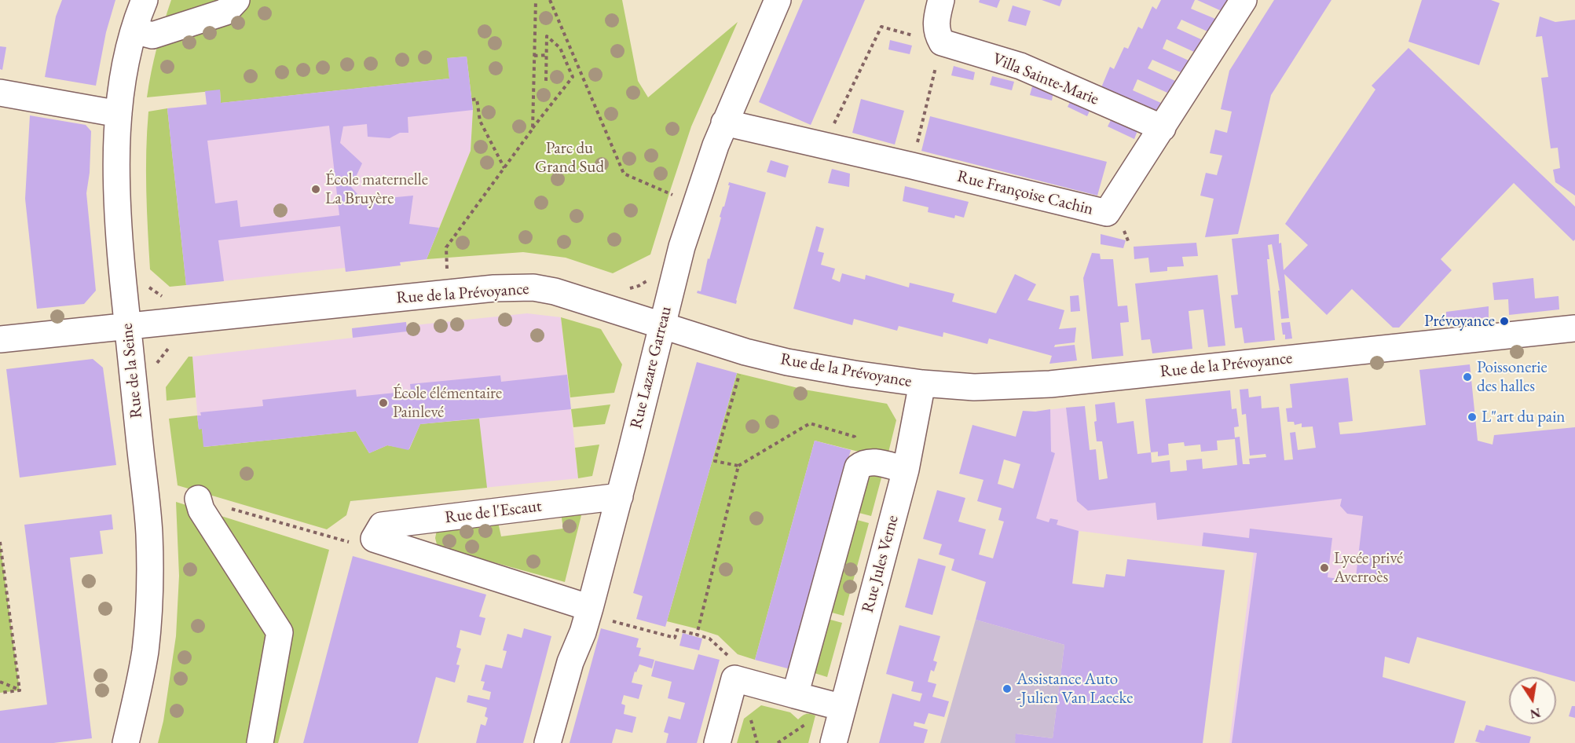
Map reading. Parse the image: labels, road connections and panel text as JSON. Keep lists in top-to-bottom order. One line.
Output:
{"streets":{"street":["Villa Sainte-Marie","Rue Françoise Cachin","Rue de la Prévoyance","Rue Lazare Garreau","Rue de la Seine","Rue de l'Escaut","Rue Jules Verne"]},"crossings":[["Villa Sainte-Marie","Rue Françoise Cachin"],["Rue Françoise Cachin","Rue Lazare Garreau"],["Rue de la Prévoyance","Rue Lazare Garreau"],["Rue de la Prévoyance","Rue de la Seine"],["Rue de la Prévoyance","Rue Jules Verne"],["Rue Lazare Garreau","Rue de l'Escaut"]],"parks":["Parc du Grand Sud"],"places":["École maternelle La Bruyère","Prévoyance","Poissonerie des halles","École élémentaire Painlevé","L\"art du pain","Lycée privé Averroès","Assistance Auto -Julien Van Laecke"],"north":"bottom"}
